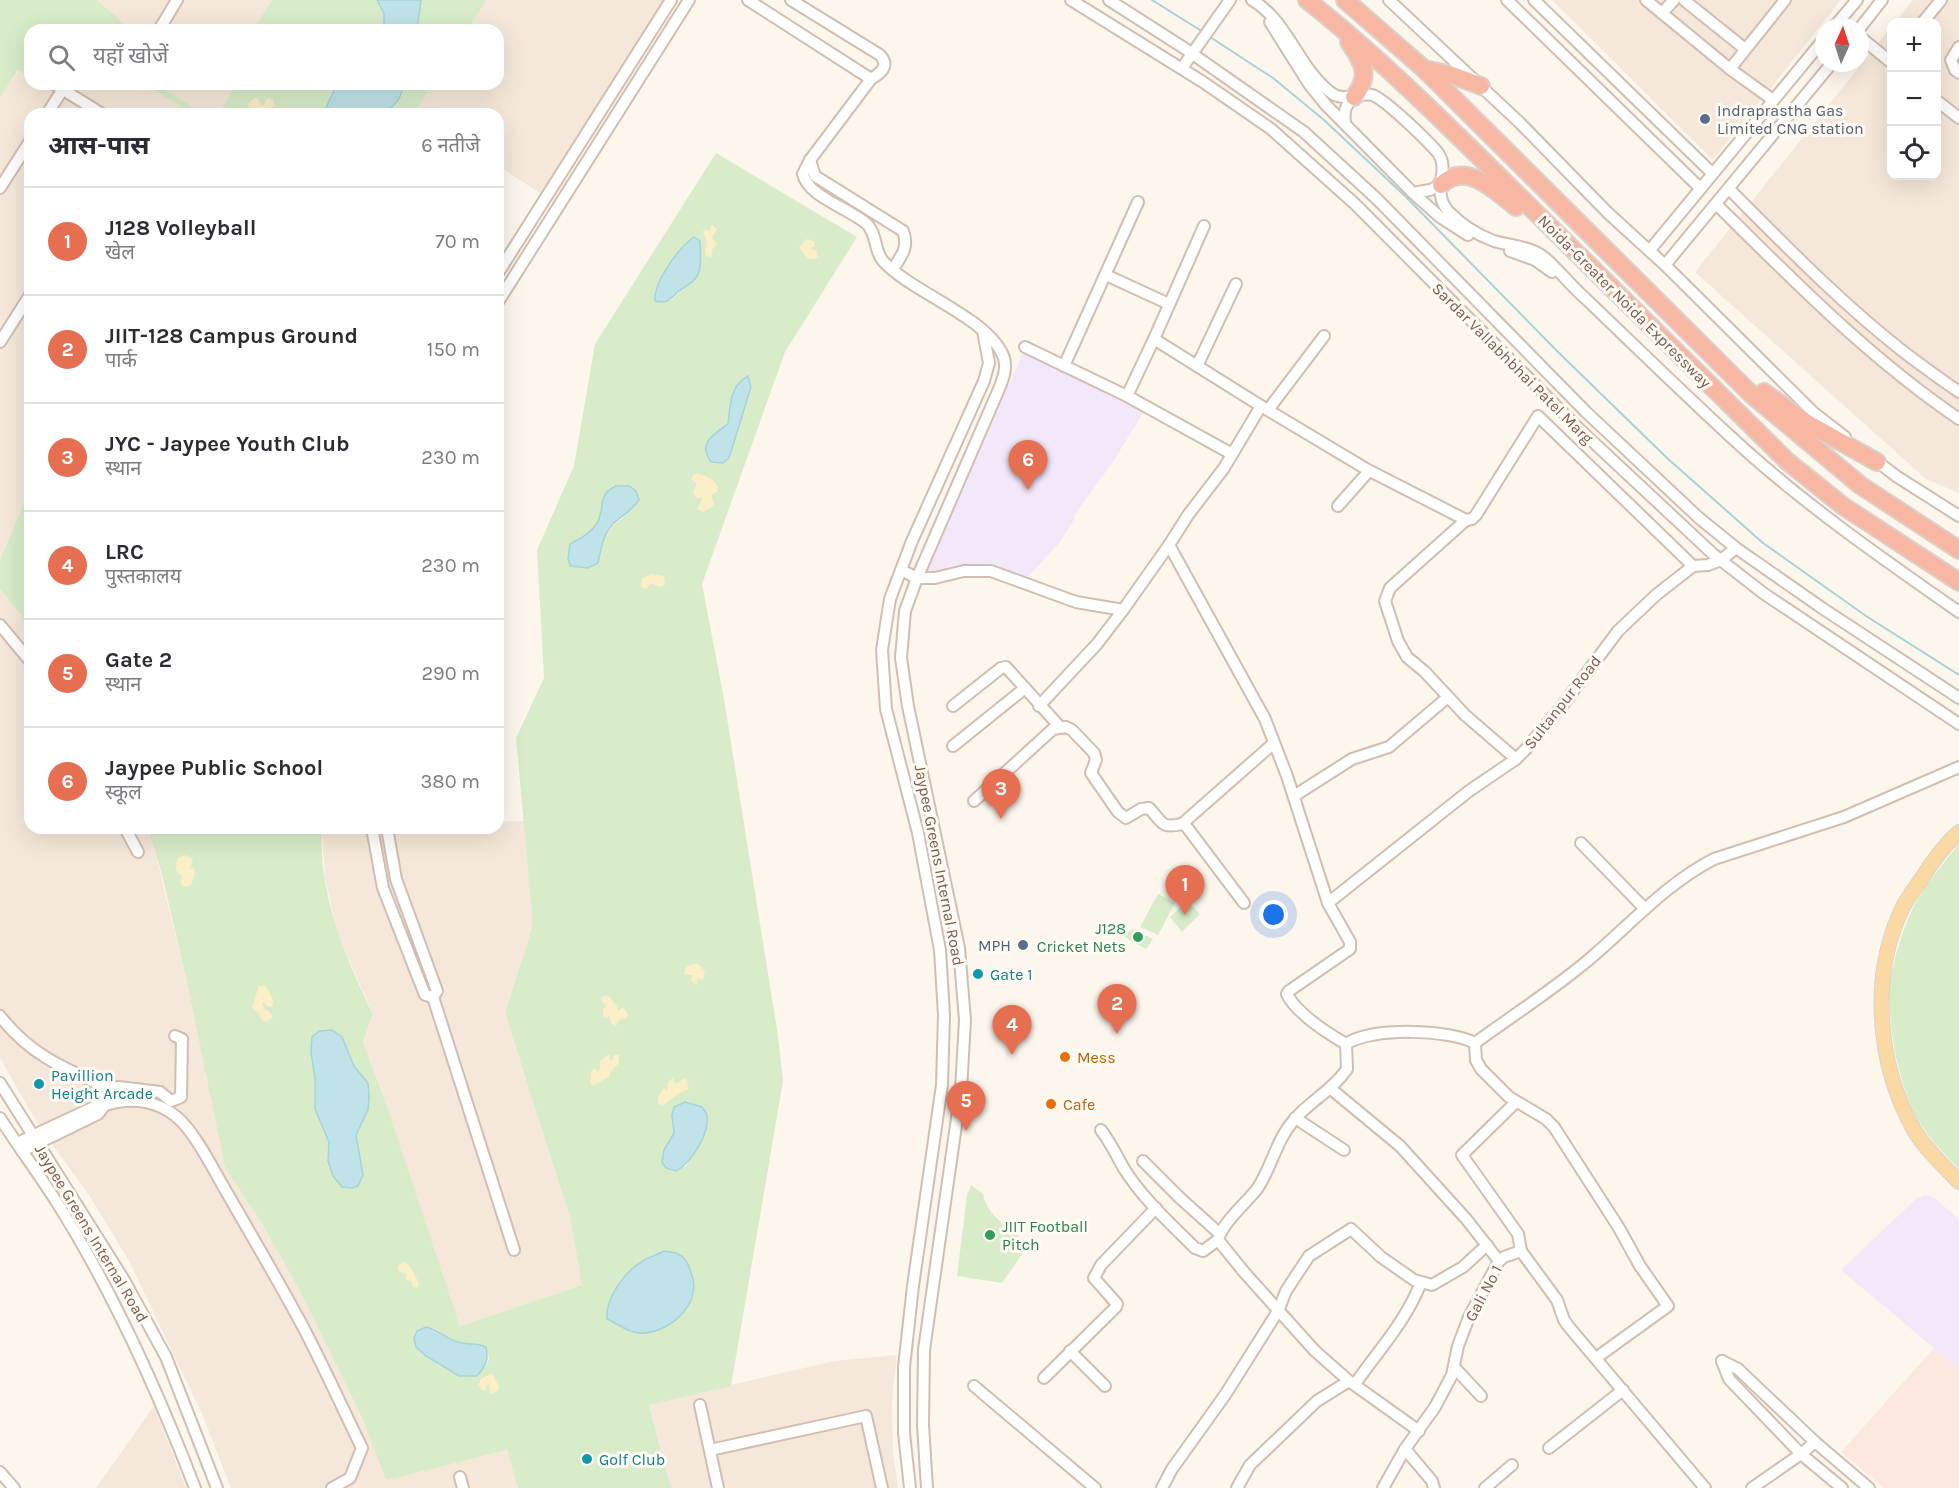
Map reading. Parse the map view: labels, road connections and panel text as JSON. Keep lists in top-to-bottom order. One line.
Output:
{"streets":{"highway":["Noida-Greater Noida Expressway"],"street":["Sardar Vallabhbhai Patel Marg","Sultanpur Road","Jaypee Greens Internal Road","Gali No 1"]},"crossings":[["Sardar Vallabhbhai Patel Marg","Sultanpur Road"]],"places":["Indraprastha Gas Limited CNG station","J128 Cricket Nets","MPH","Gate 1","Mess","Pavillion Height Arcade","Cafe","JIIT Football Pitch","Golf Club"],"north":"top","page":{"map_buttons":["+","−"],"search":"यहाँ खोजें","heading":["आस-पास","6 नतीजे"],"list":[{"mark":"1","name":"J128 Volleyball","note":"खेल","value":"70 m"},{"mark":"2","name":"JIIT-128 Campus Ground","note":"पार्क","value":"150 m"},{"mark":"3","name":"JYC - Jaypee Youth Club","note":"स्थान","value":"230 m"},{"mark":"4","name":"LRC","note":"पुस्तकालय","value":"230 m"},{"mark":"5","name":"Gate 2","note":"स्थान","value":"290 m"},{"mark":"6","name":"Jaypee Public School","note":"स्कूल","value":"380 m"}],"pins":["6","3","1","2","4","5"]}}
